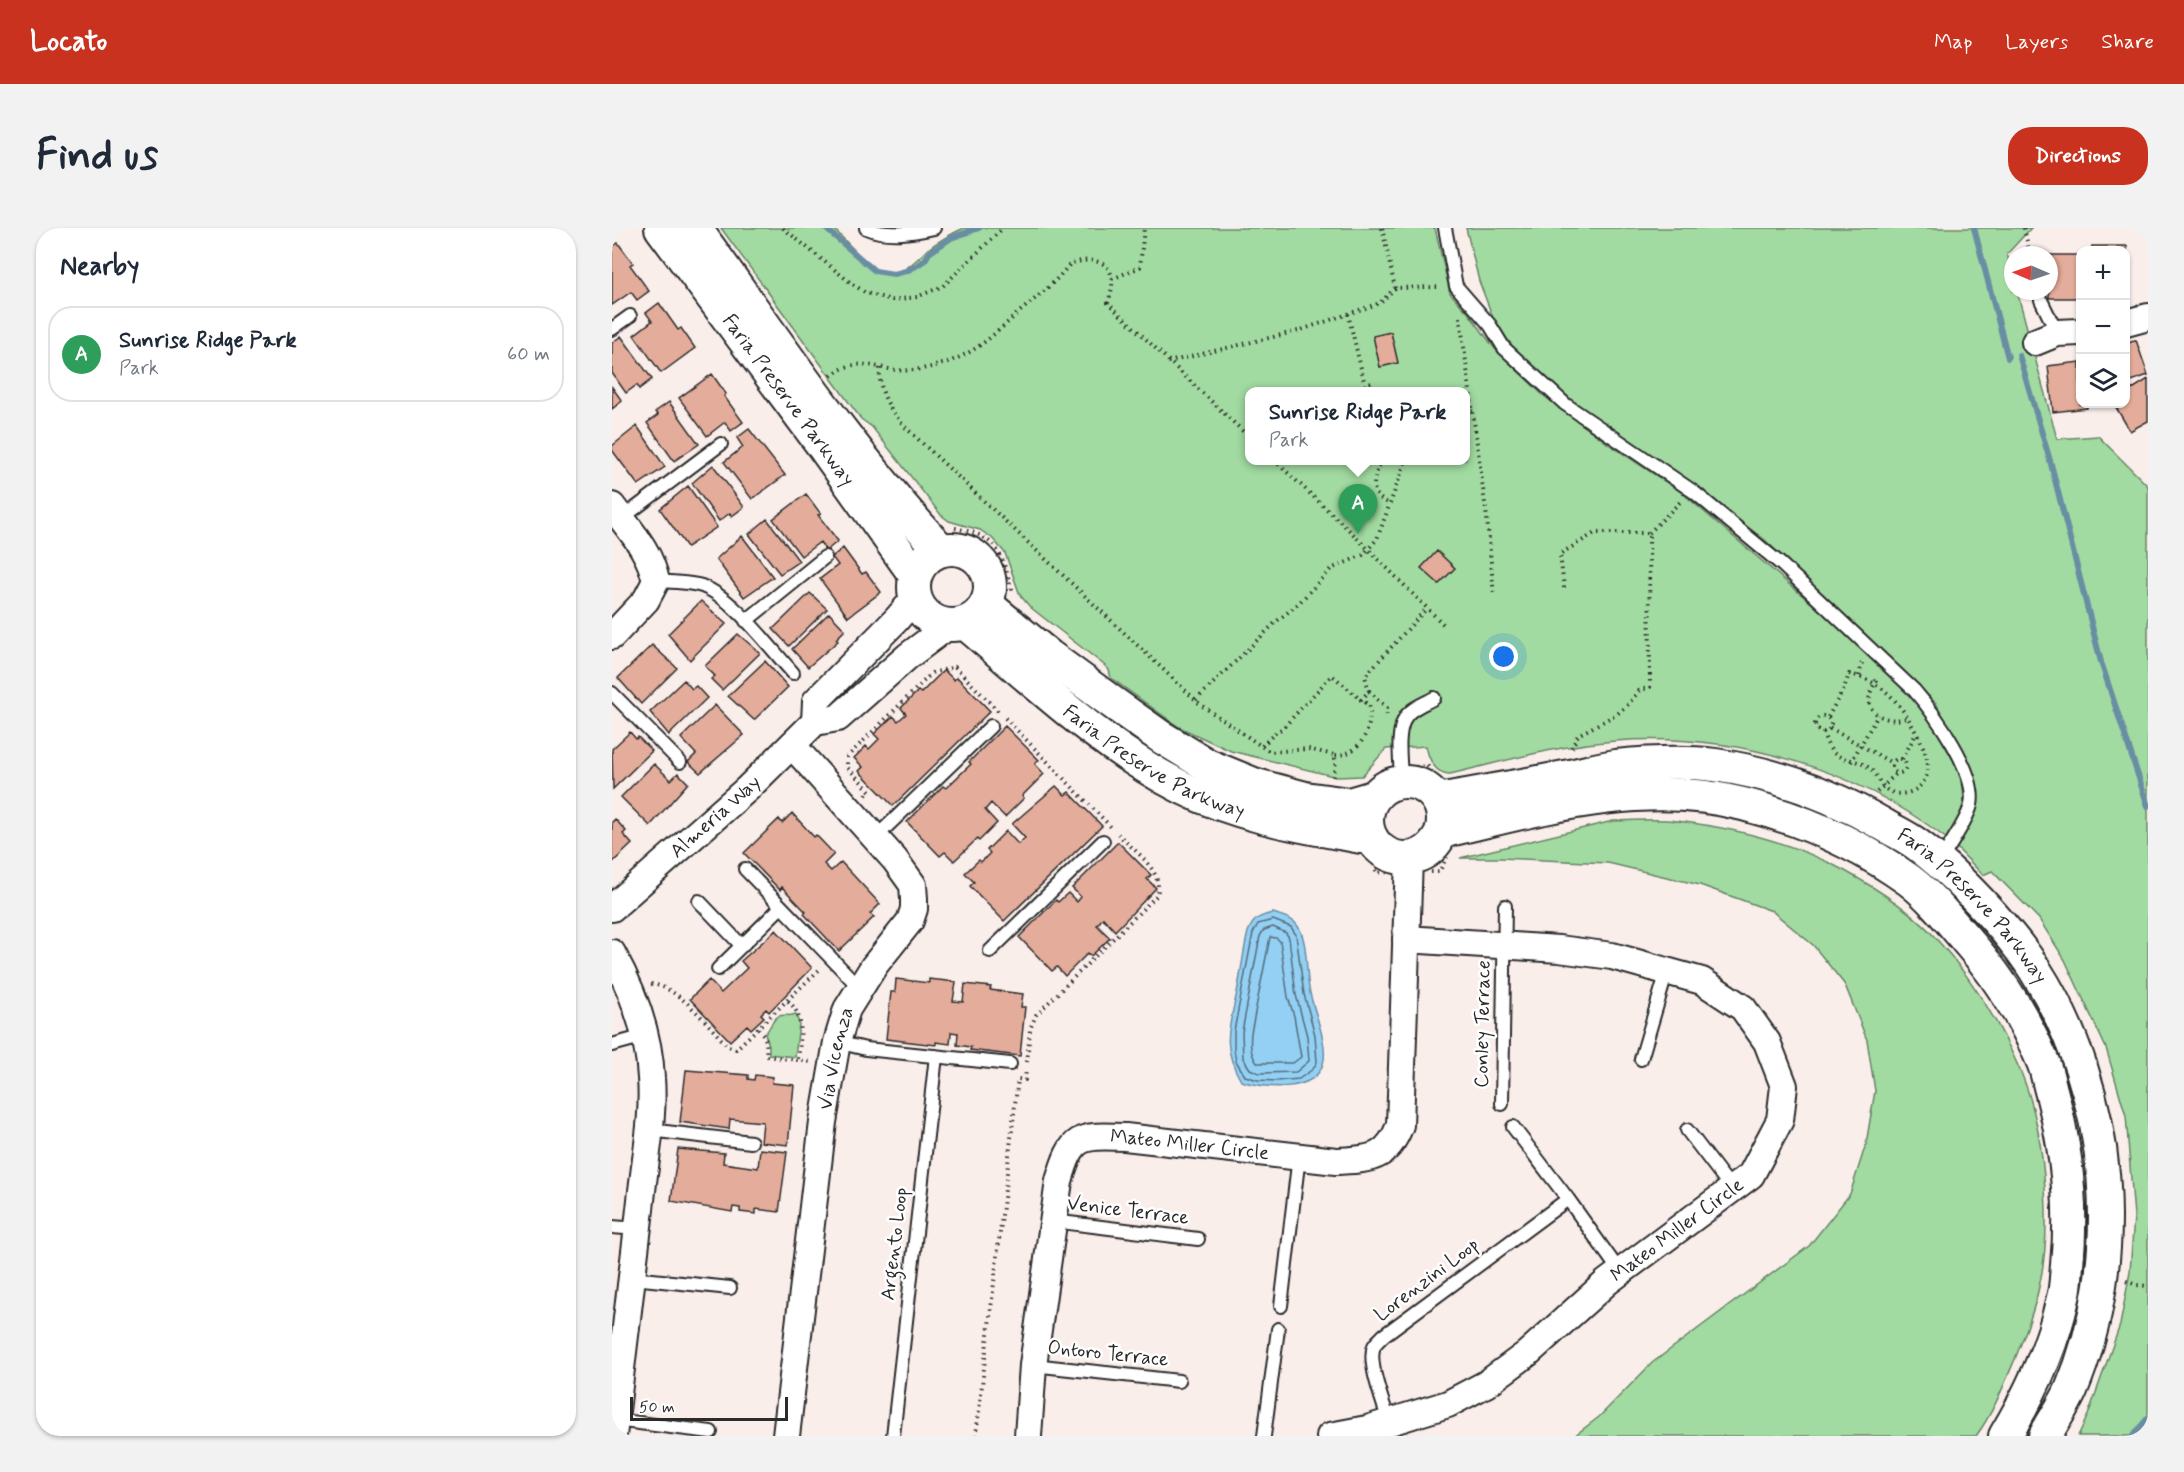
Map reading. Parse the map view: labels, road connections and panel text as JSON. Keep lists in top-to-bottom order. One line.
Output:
{"streets":{"street":["Faria Preserve Parkway","Almeria Way","Via Vicenza","Mateo Miller Circle"],"lane":["Conley Terrace","Venice Terrace","Argento Loop","Lorenzini Loop","Ontoro Terrace"]},"crossings":[["Faria Preserve Parkway","Almeria Way"],["Faria Preserve Parkway","Mateo Miller Circle"],["Almeria Way","Via Vicenza"],["Conley Terrace","Mateo Miller Circle"],["Mateo Miller Circle","Venice Terrace"],["Mateo Miller Circle","Lorenzini Loop"],["Mateo Miller Circle","Ontoro Terrace"]],"scale_bar":"50 m","north":"left","page":{"header":"Locato","nav":["Map","Layers","Share"],"buttons":"Directions","title":"Find us","heading":"Nearby","map_buttons":["+","−"],"list":[{"mark":"A","name":"Sunrise Ridge Park","note":"Park","value":"60 m"}],"popup":["Sunrise Ridge Park","Park"],"pins":"A","scale":"50 m"}}
